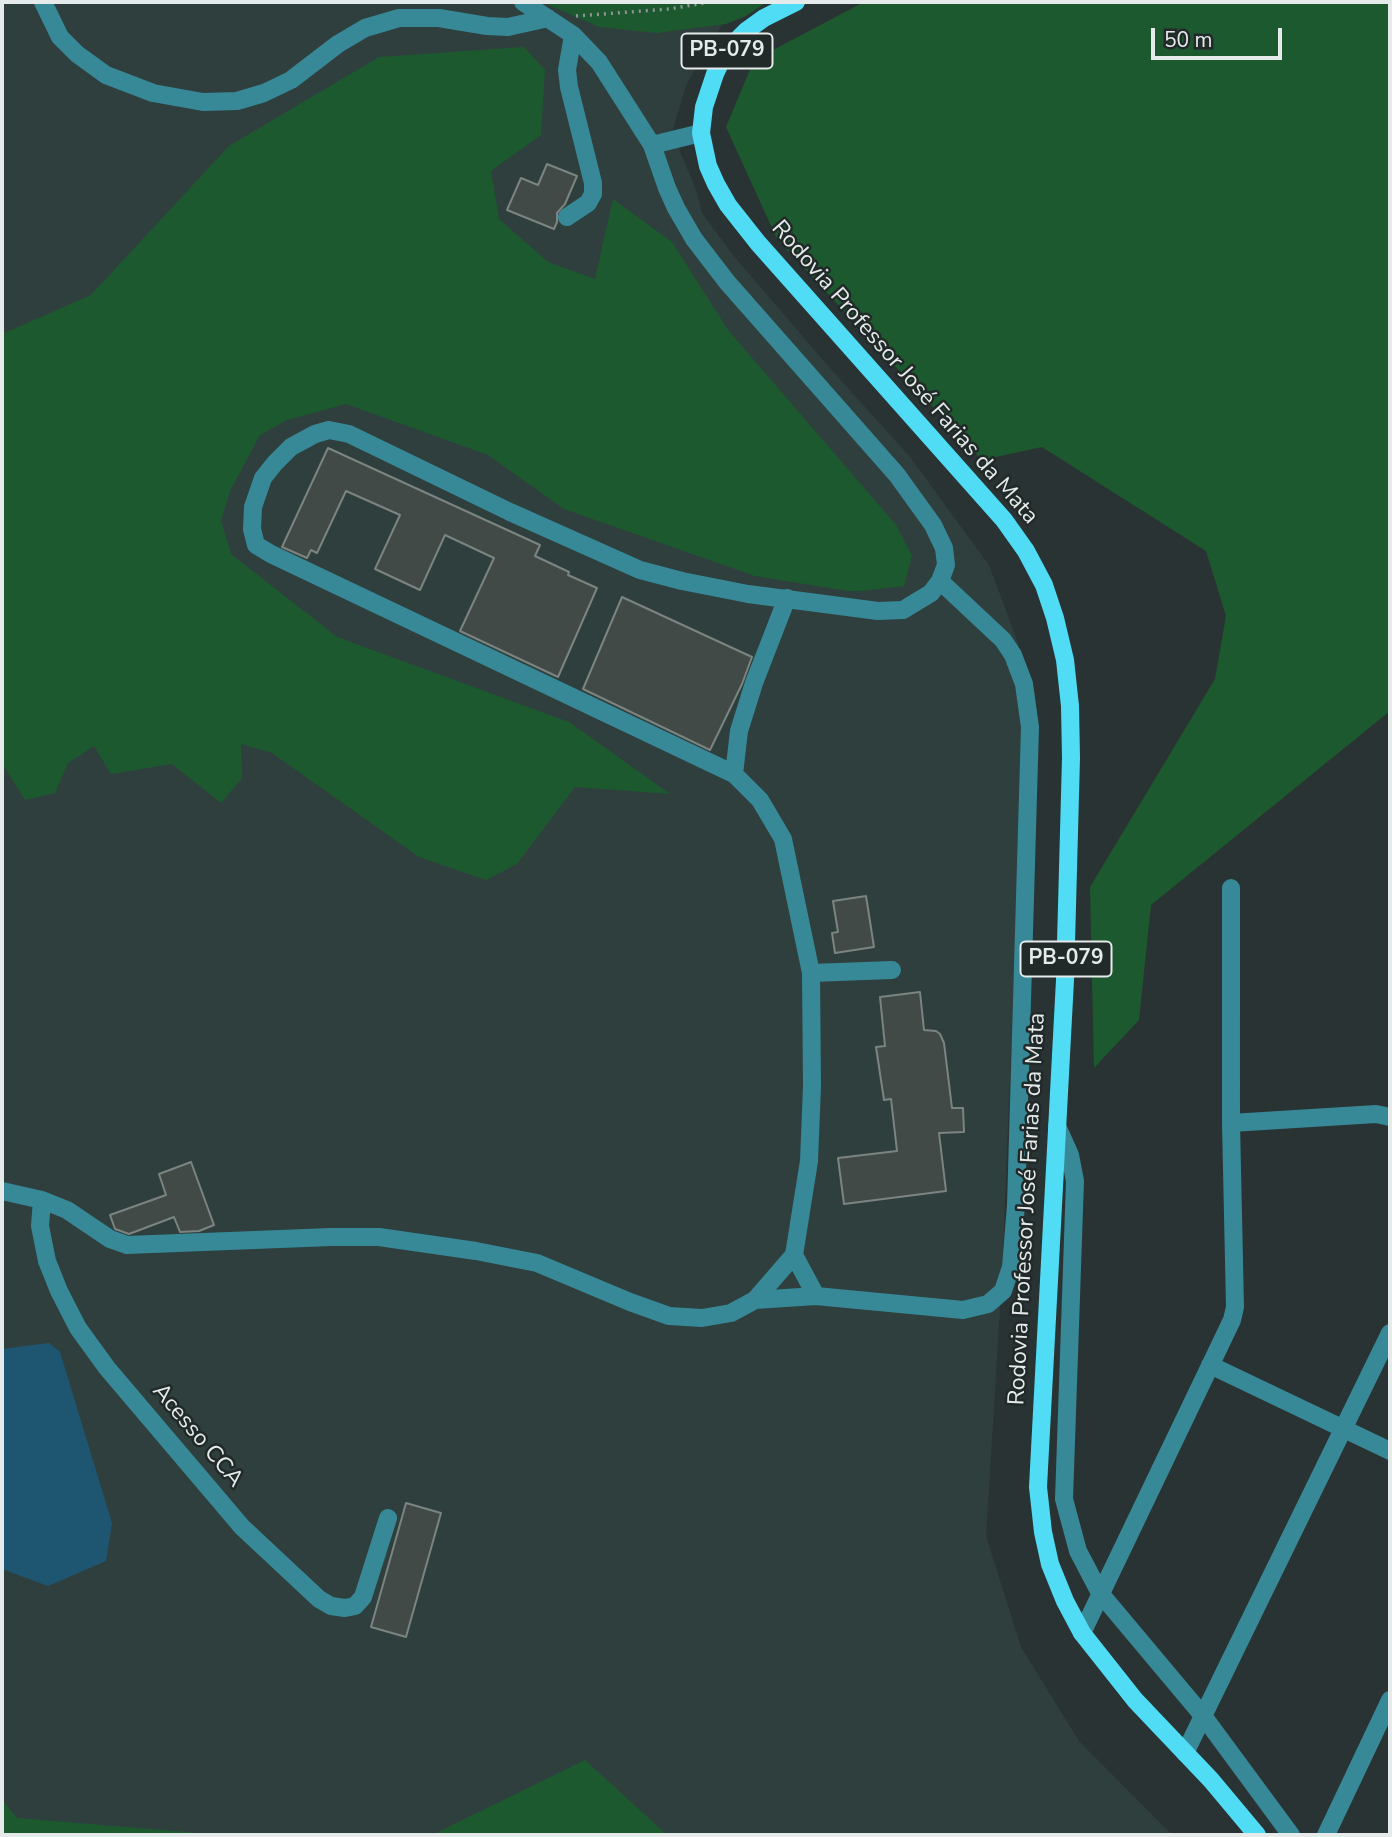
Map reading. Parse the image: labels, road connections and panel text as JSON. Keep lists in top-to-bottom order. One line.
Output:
{"streets":{"main road":["PB-079","Rodovia Professor José Farias da Mata"],"street":["Acesso CCA"]},"crossings":[["PB-079","Rodovia Professor José Farias da Mata"]],"scale_bar":"50 m"}
